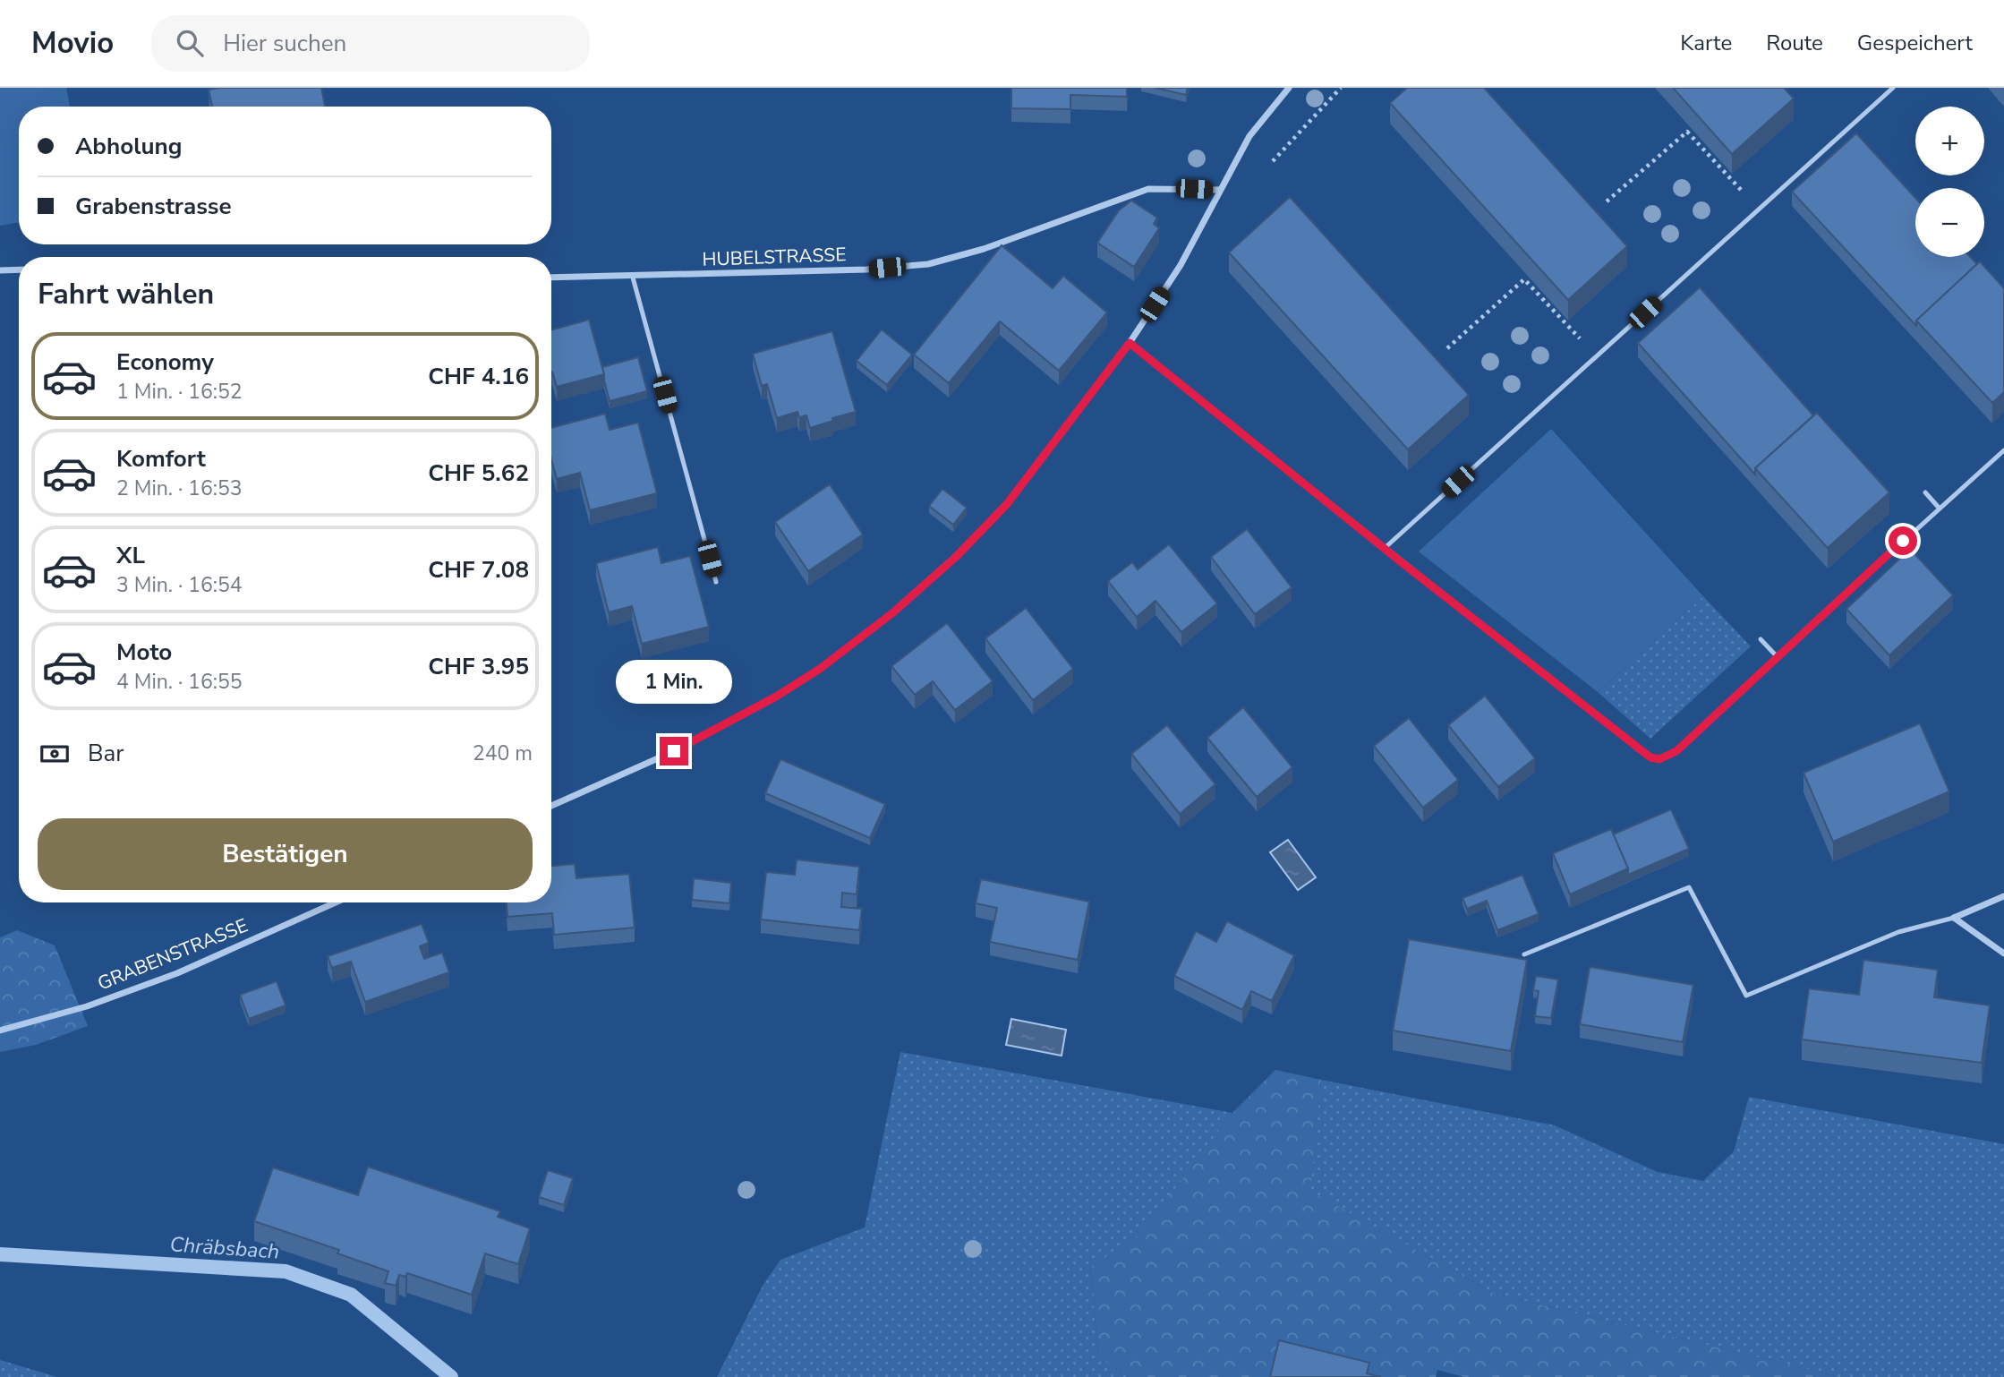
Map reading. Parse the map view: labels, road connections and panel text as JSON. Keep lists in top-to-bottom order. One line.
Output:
{"streets":{"street":["HUBELSTRASSE","GRABENSTRASSE"]},"water":["Chräbsbach"],"page":{"header":"Movio","search":"Hier suchen","nav":["Karte","Route","Gespeichert"],"map_buttons":["+","−"],"banner":["Abholung","Grabenstrasse"],"heading":"Fahrt wählen","list":[{"name":"Economy","note":"1 Min. · 16:52","value":"CHF 4.16"},{"name":"Komfort","note":"2 Min. · 16:53","value":"CHF 5.62"},{"name":"XL","note":"3 Min. · 16:54","value":"CHF 7.08"},{"name":"Moto","note":"4 Min. · 16:55","value":"CHF 3.95"}],"bubble":"1 Min.","pay":["Bar","240 m"],"buttons":"Bestätigen"}}
